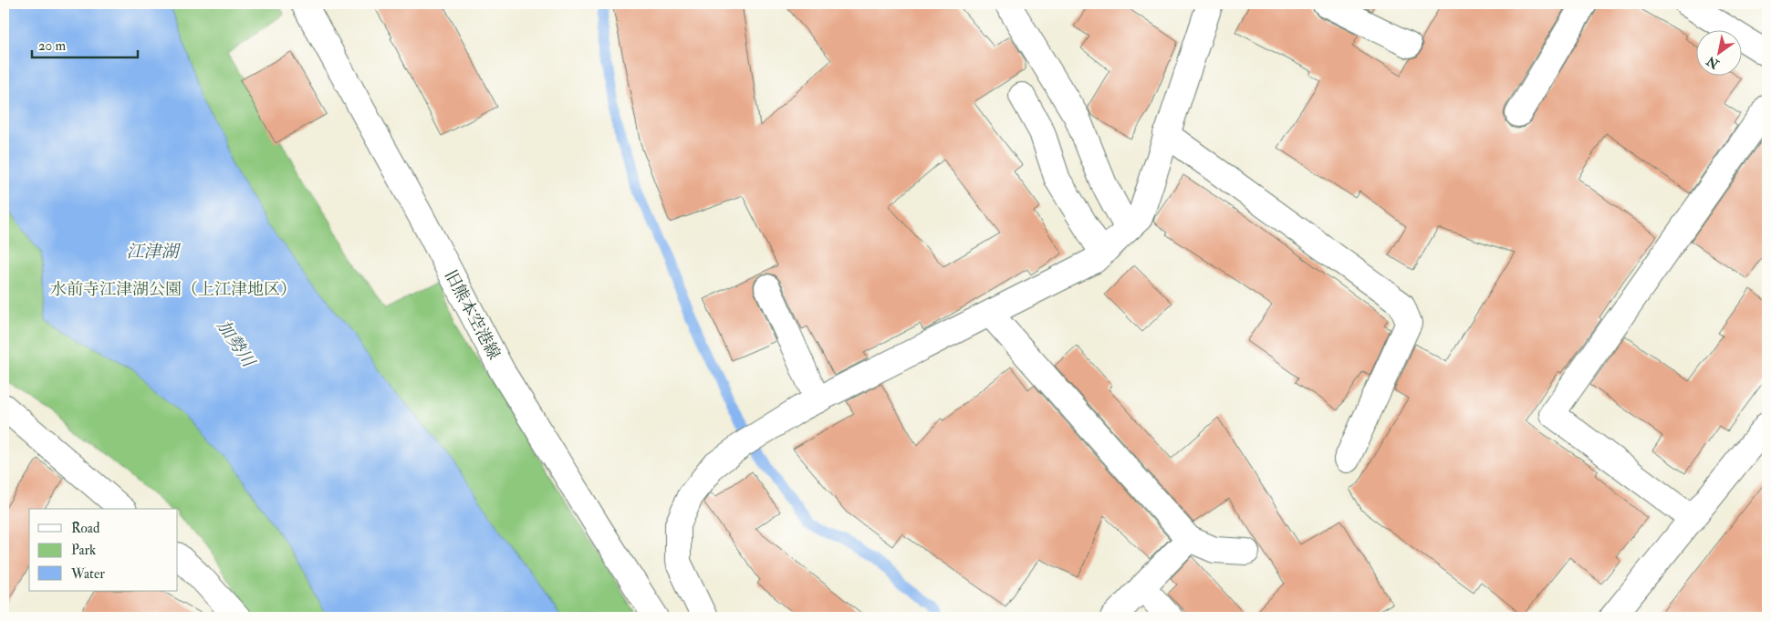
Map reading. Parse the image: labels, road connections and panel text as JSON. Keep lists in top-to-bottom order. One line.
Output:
{"streets":{"street":["旧熊本空港線"]},"water":["江津湖","加勢川"],"parks":["水前寺江津湖公園（上江津地区）"],"legend":["Road","Park","Water"],"scale_bar":"20 m","north":"bottom left"}
